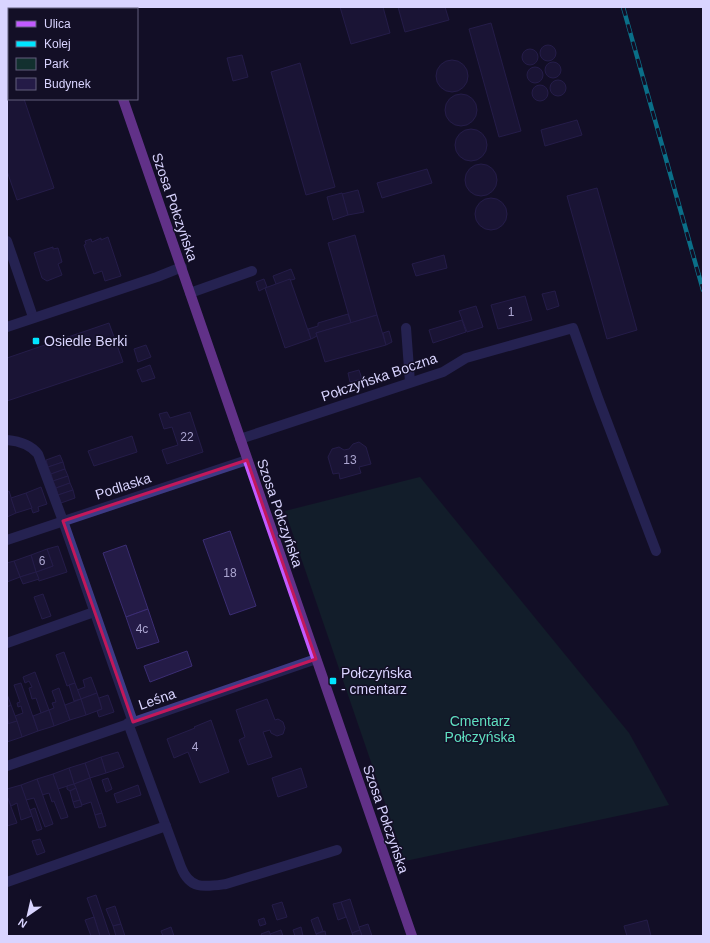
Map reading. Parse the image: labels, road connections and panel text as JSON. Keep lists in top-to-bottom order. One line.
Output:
{"streets":{"main road":["Szosa Połczyńska"],"street":["Połczyńska Boczna","Podlaska","Leśna"]},"crossings":[["Szosa Połczyńska","Połczyńska Boczna"],["Szosa Połczyńska","Podlaska"],["Szosa Połczyńska","Leśna"]],"parks":["Cmentarz Połczyńska"],"places":{"transit":["Osiedle Berki","Połczyńska - cmentarz"]},"house_numbers":["1","22","13","6","18","4c","4"],"legend":["Ulica","Kolej","Park","Budynek"],"north":"bottom left"}
